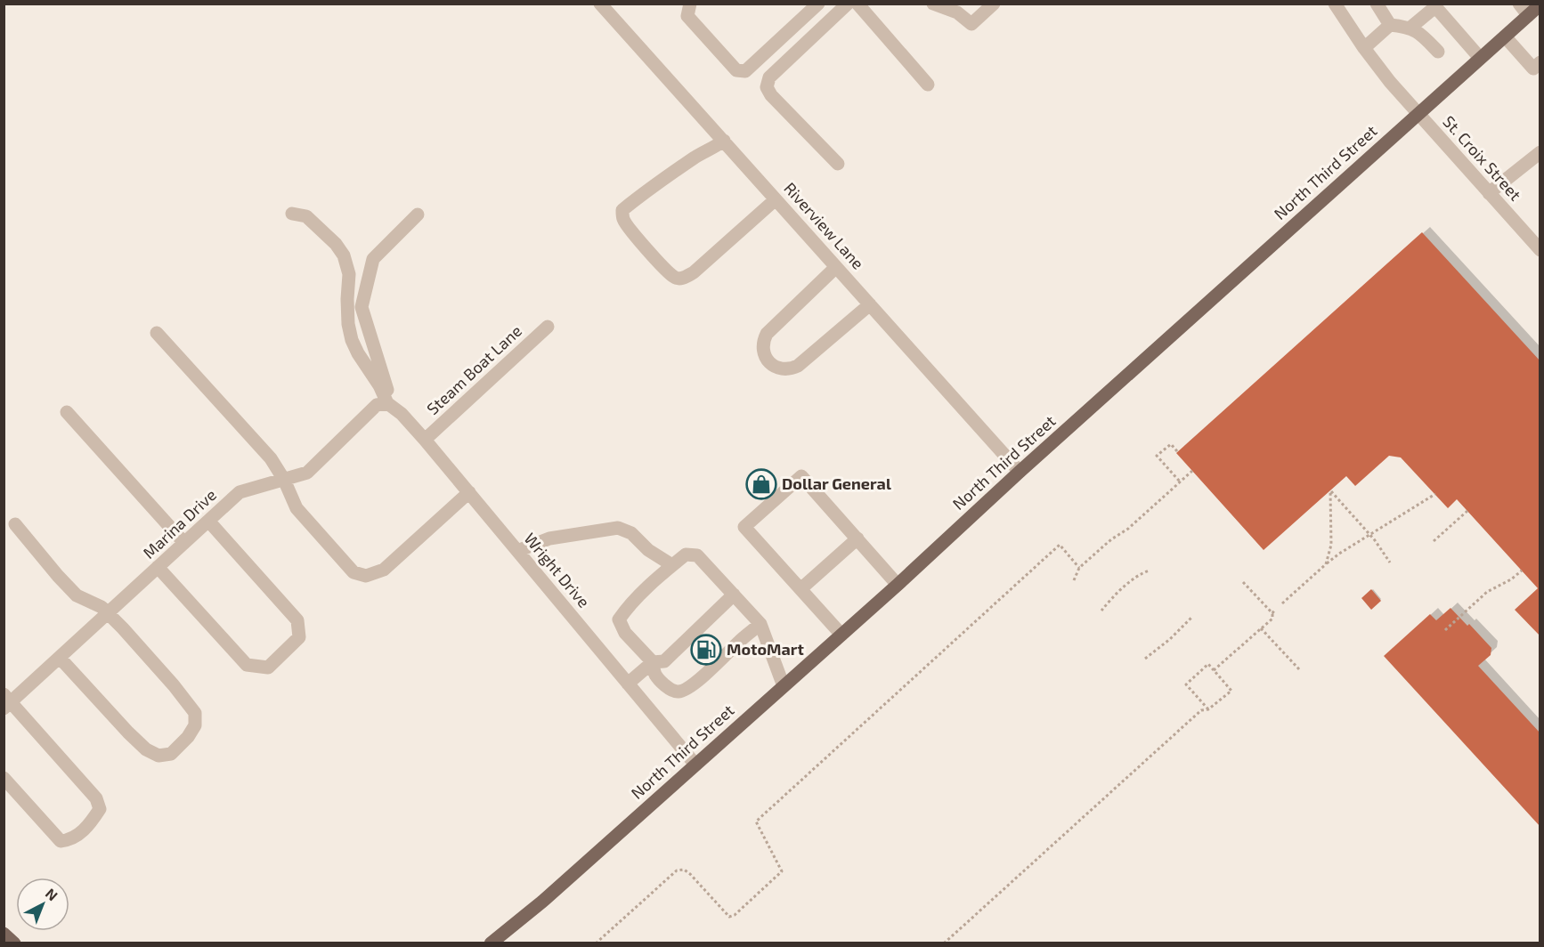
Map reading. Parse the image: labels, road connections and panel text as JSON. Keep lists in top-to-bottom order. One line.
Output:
{"streets":{"main road":["North Third Street"],"street":["St. Croix Street","Riverview Lane","Steam Boat Lane","Marina Drive","Wright Drive"]},"crossings":[["St. Croix Street","North Third Street"],["North Third Street","Riverview Lane"],["North Third Street","Wright Drive"],["Steam Boat Lane","Wright Drive"],["Marina Drive","Wright Drive"]],"places":{"shop":["Dollar General"],"fuel station":["MotoMart"]},"north":"top right"}
